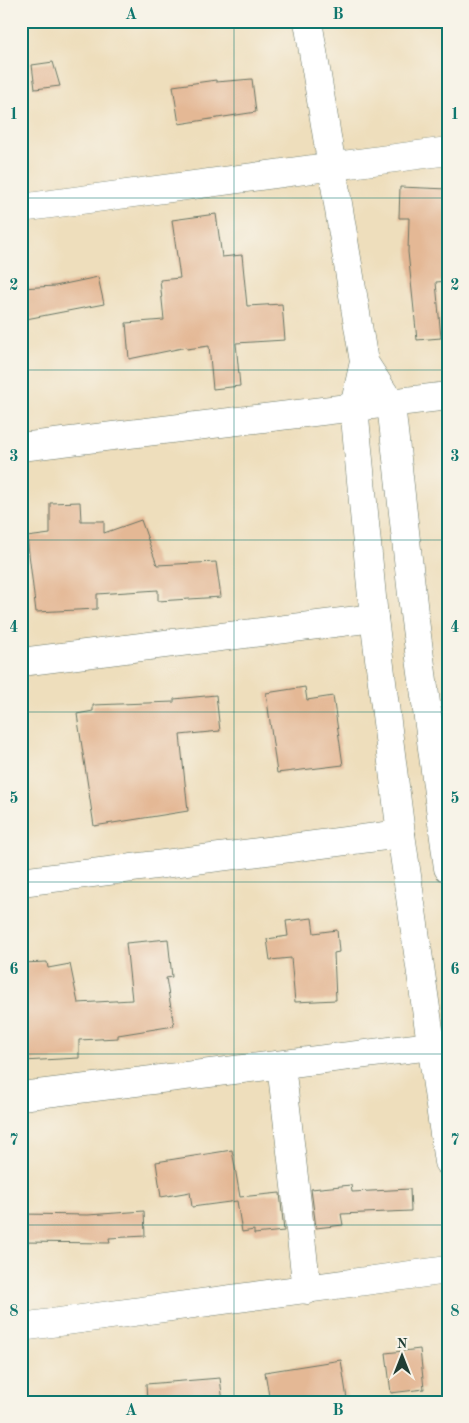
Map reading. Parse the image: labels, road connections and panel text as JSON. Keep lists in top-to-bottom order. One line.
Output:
{"north":"top","grid":{"columns":["A","B"],"rows":["1","2","3","4","5","6","7","8"]}}
